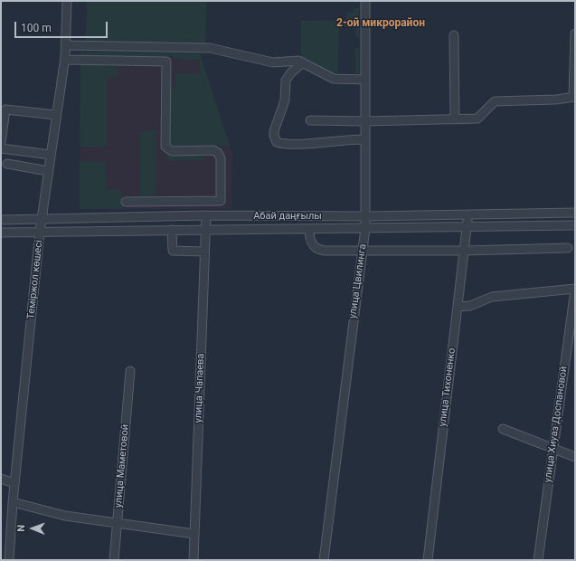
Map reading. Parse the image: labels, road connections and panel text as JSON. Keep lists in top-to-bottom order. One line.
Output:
{"streets":{"street":["Абай даңғылы","Теміржол көшесі","улица Цвилинга","улица Тихоненко","улица Чапаева","улица Хиуаз Доспановой","улица Маметовой"]},"crossings":[["Абай даңғылы","Теміржол көшесі"],["Абай даңғылы","улица Цвилинга"],["Абай даңғылы","улица Тихоненко"],["Абай даңғылы","улица Чапаева"]],"districts":["2-ой микрорайон"],"scale_bar":"100 m","north":"left"}
